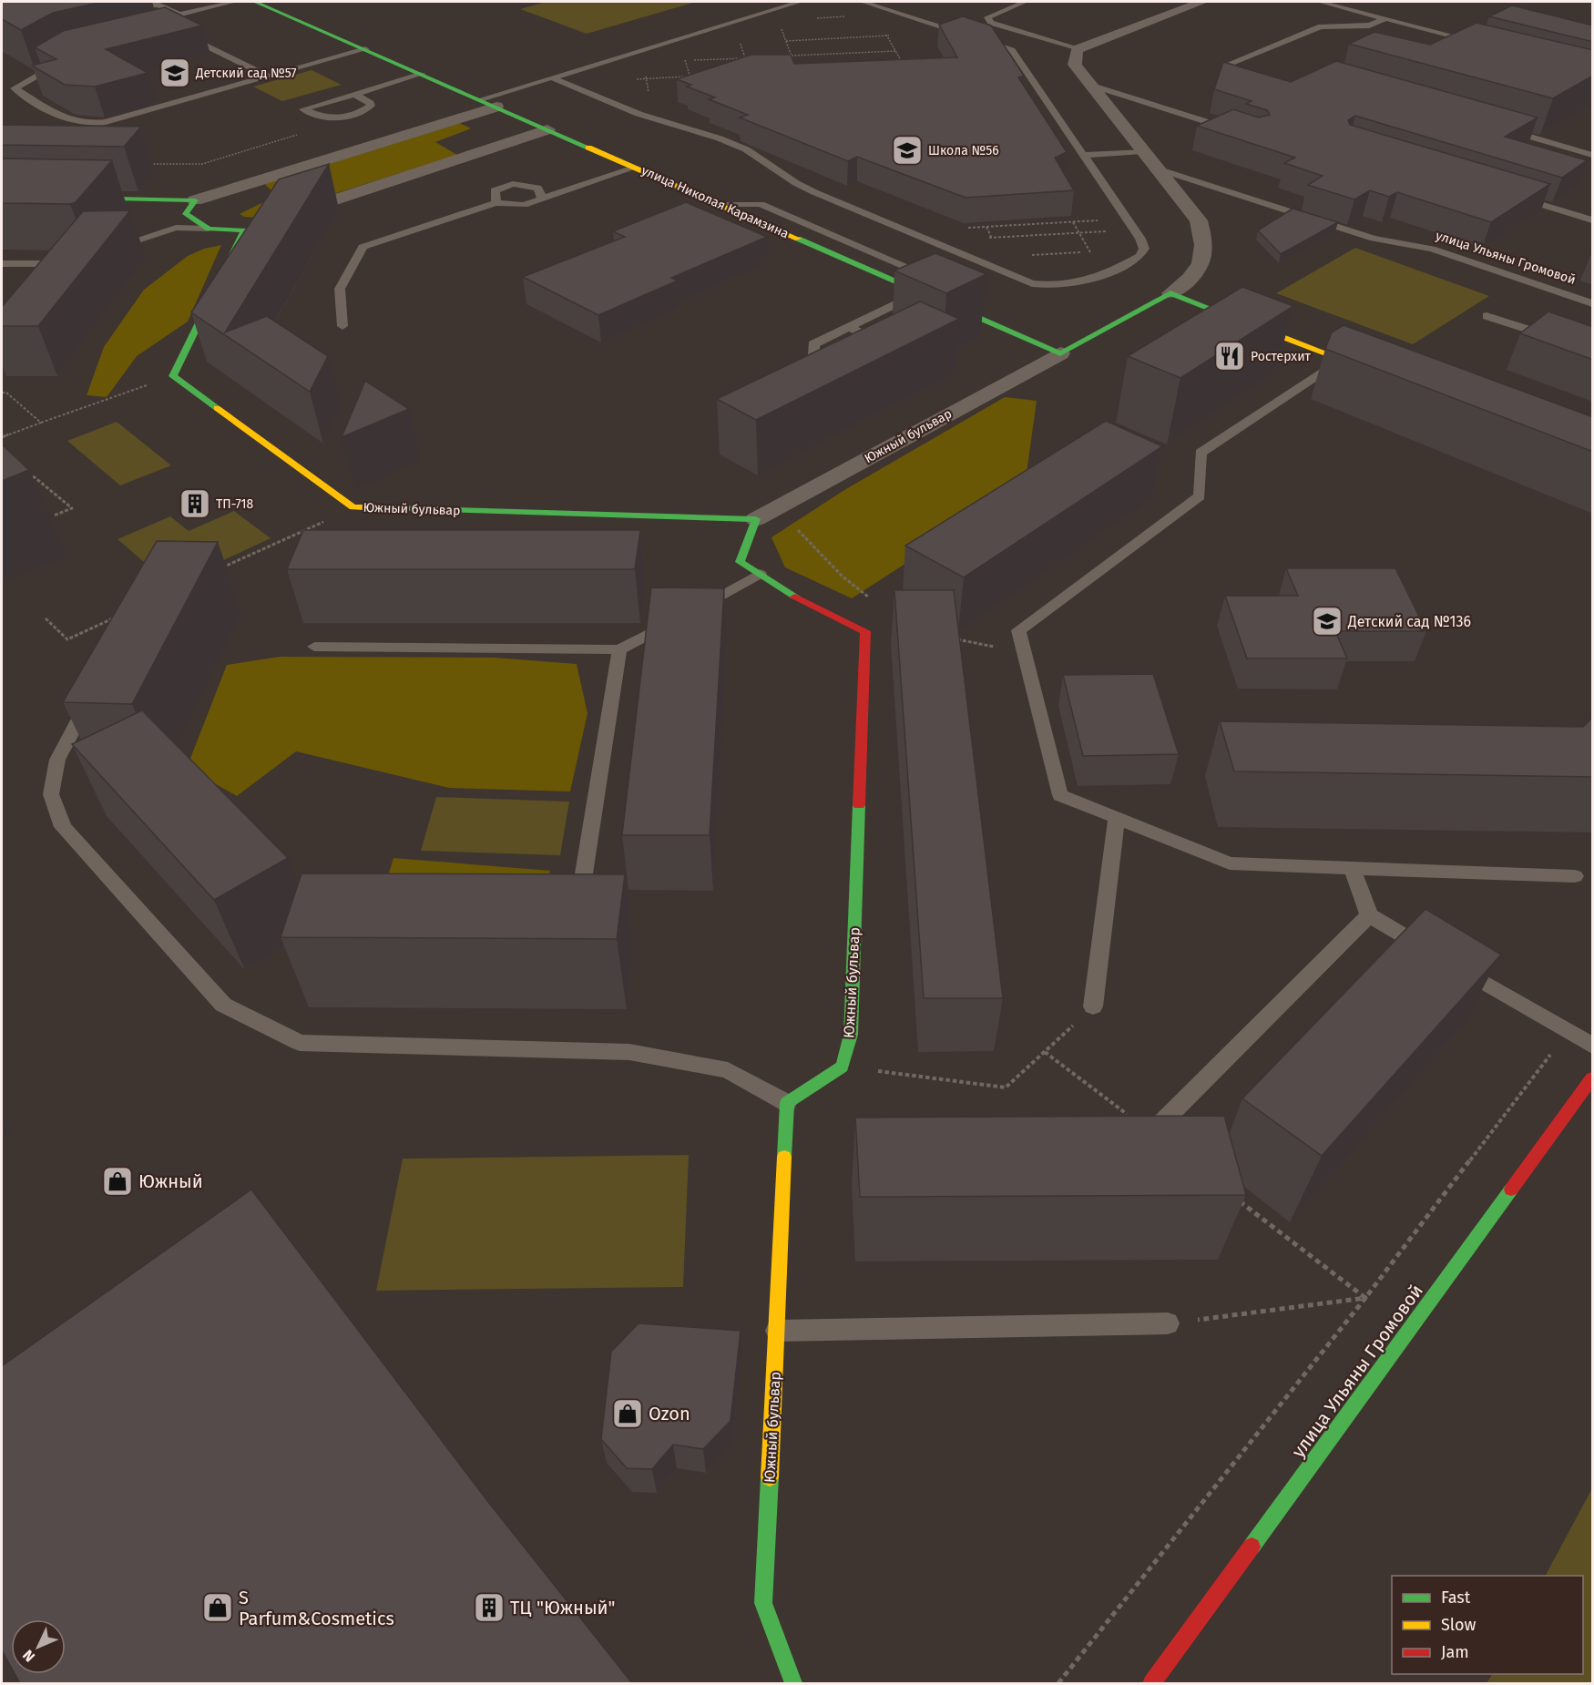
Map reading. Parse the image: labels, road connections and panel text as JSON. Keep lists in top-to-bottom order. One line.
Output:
{"streets":{"street":["улица Николая Карамзина","улица Ульяны Громовой","Южный бульвар"]},"crossings":[["улица Николая Карамзина","Южный бульвар"]],"places":{"school or university":["Детский сад №57","Школа №56","Детский сад №136"],"restaurant":["Ростерхит"],"building":["ТП-718","ТЦ \"Южный\""],"shop":["Южный","Ozon","S Parfum&Cosmetics"]},"legend":["Fast","Slow","Jam"],"north":"bottom left"}
